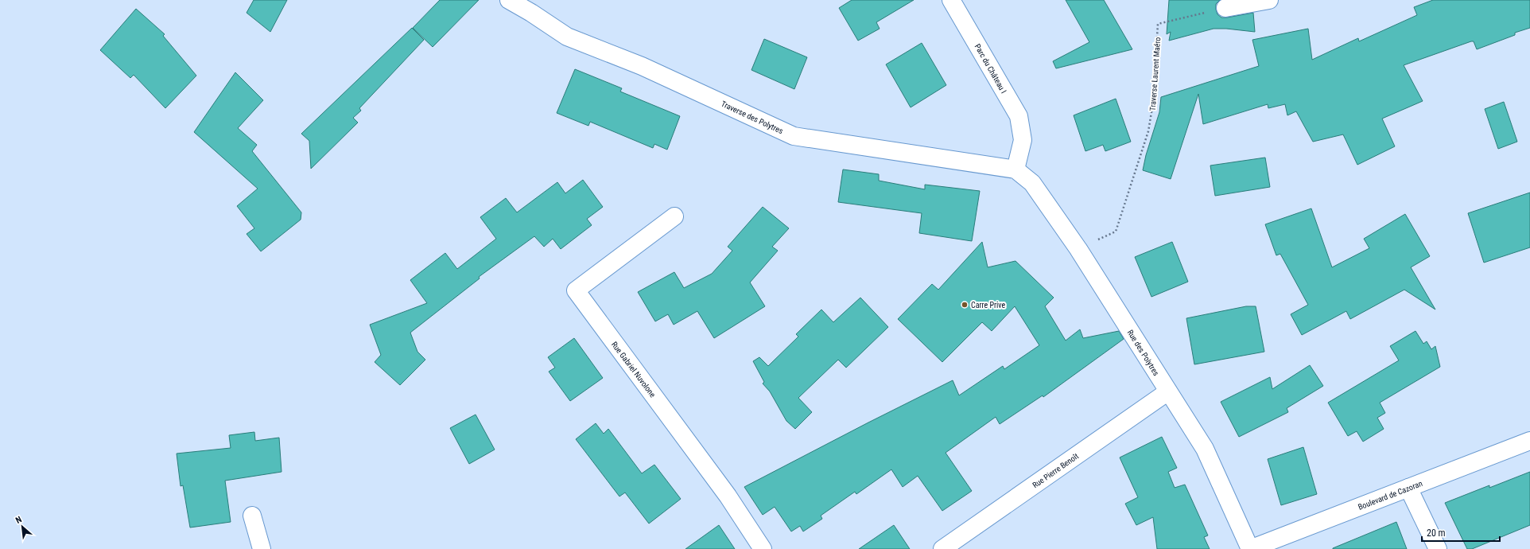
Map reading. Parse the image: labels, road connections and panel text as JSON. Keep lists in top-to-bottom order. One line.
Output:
{"streets":{"street":["Parc du Château I","Traverse des Polytres","Rue des Polytres","Rue Gabriel Nuvolone","Rue Pierre Benoît","Boulevard de Cazoran"],"path":["Traverse Laurent Maéro"]},"crossings":[["Parc du Château I","Traverse des Polytres"],["Parc du Château I","Rue des Polytres"],["Traverse des Polytres","Rue des Polytres"],["Rue des Polytres","Rue Pierre Benoît"],["Rue des Polytres","Boulevard de Cazoran"]],"places":["Carre Prive"],"scale_bar":"20 m","north":"top left"}
